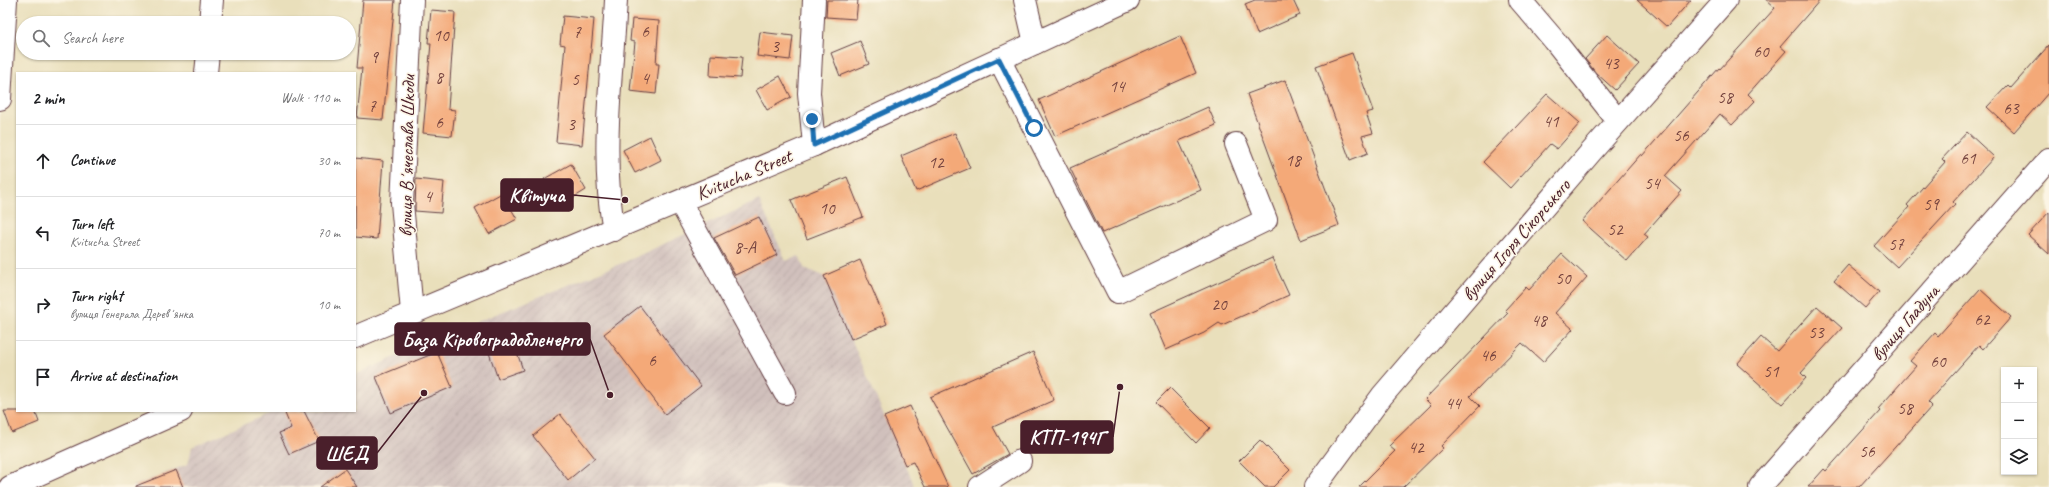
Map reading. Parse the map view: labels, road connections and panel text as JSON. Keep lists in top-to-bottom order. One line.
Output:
{"streets":{"street":["вулиця Вʼячеслава Шкоди","Kvitucha Street","вулиця Ігоря Сікорського","вулиця Гладуна"]},"crossings":[["вулиця Вʼячеслава Шкоди","Kvitucha Street"]],"places":["Квітуча","КТП-194Г","ШЕД","База Кіровоградобленерго"],"house_numbers":["6","7","10","3","60","9","43","8","4","5","14","58","7","63","41","6","3","56","61","18","12","54","4","59","10","52","57","8-А","50","20","62","48","53","46","6","60","51","44","58","42","56"],"page":{"search":"Search here","heading":["2 min","Walk · 110 m"],"list":[["Continue","30 m"],["Turn left","Kvitucha Street","70 m"],["Turn right","вулиця Генерала Деревʼянка","10 m"],"Arrive at destination"],"map_buttons":["+","−"]}}
